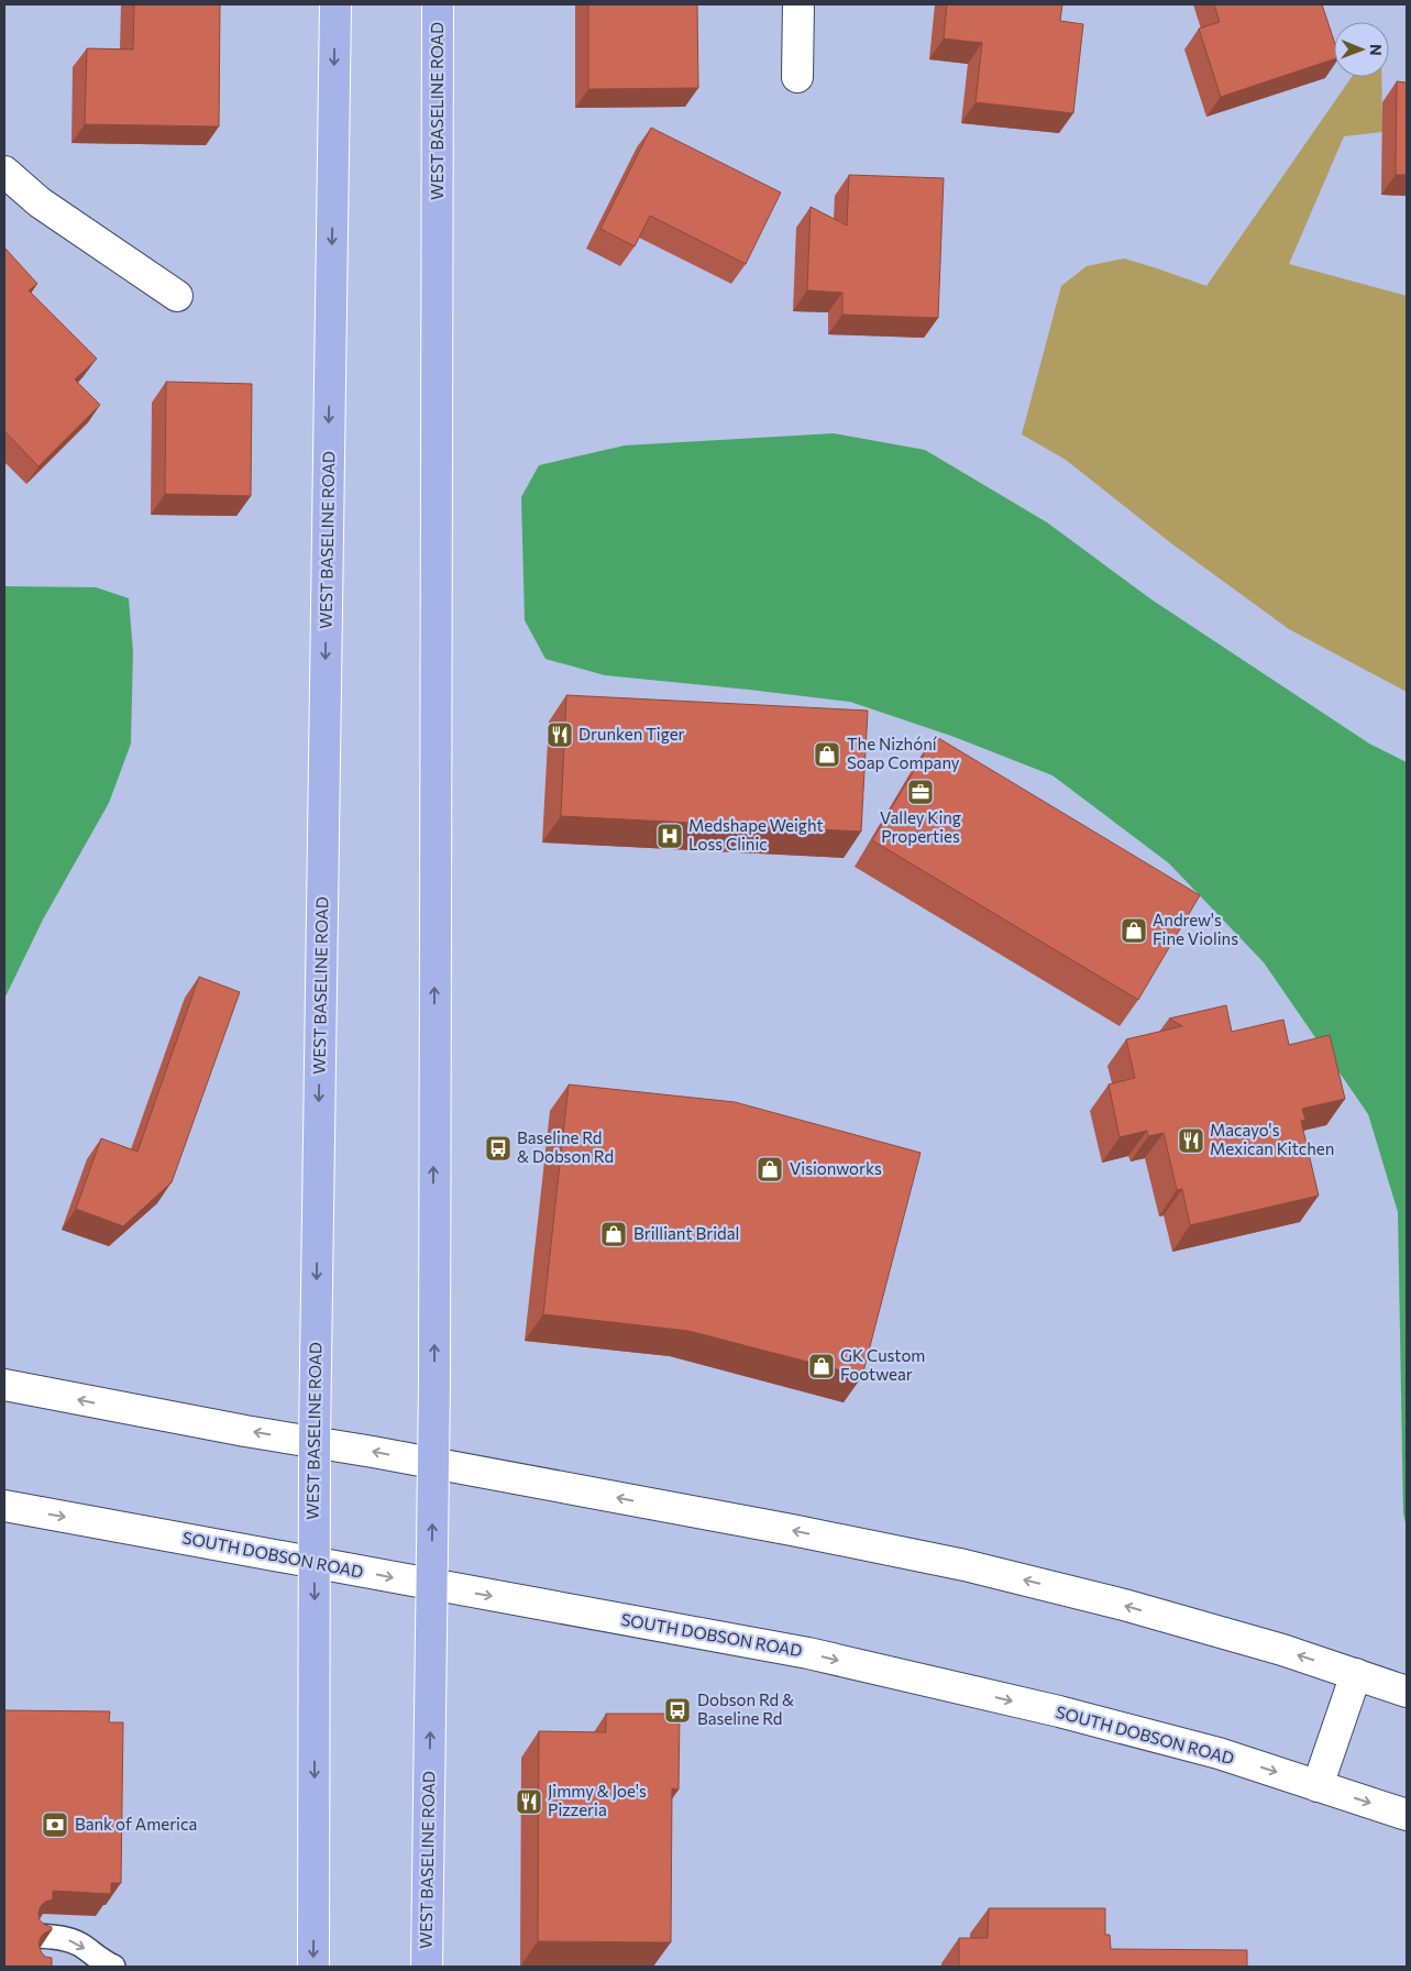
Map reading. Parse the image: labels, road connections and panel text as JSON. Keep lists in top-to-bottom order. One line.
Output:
{"streets":{"main road":["WEST BASELINE ROAD","SOUTH DOBSON ROAD"]},"crossings":[["WEST BASELINE ROAD","SOUTH DOBSON ROAD"]],"places":{"restaurant":["Drunken Tiger","Macayo's Mexican Kitchen","Jimmy & Joe's Pizzeria"],"shop":["The Nizhóní Soap Company","Andrew's Fine Violins","Visionworks","Brilliant Bridal","GK Custom Footwear"],"office":["Valley King Properties"],"hospital":["Medshape Weight Loss Clinic"],"bus stop":["Baseline Rd & Dobson Rd","Dobson Rd & Baseline Rd"],"bank":["Bank of America"]},"north":"right"}
